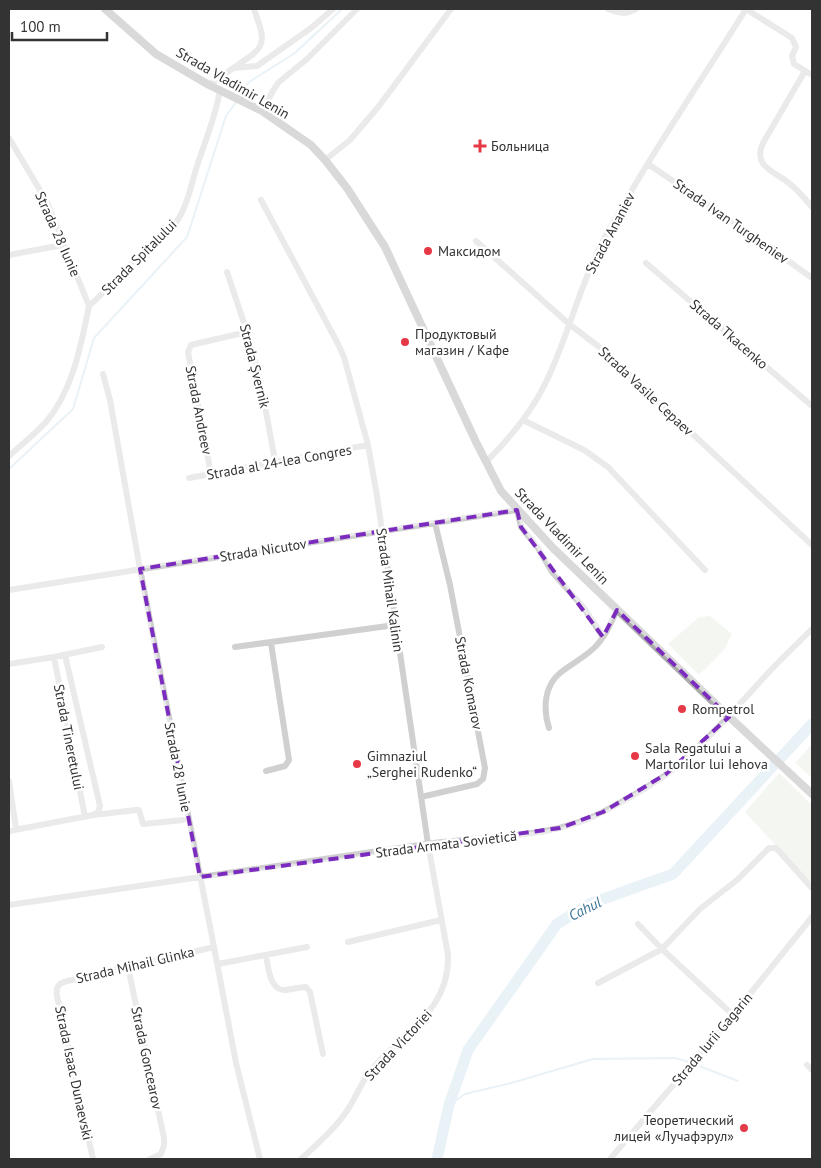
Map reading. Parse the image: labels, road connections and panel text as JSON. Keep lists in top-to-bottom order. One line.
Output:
{"streets":{"main road":["Strada Vladimir Lenin"],"street":["Strada Ivan Turgheniev","Strada Ananiev","Strada 28 Iunie","Strada Spitalului","Strada Tkacenko","Strada Șvernik","Strada Vasile Cepaev","Strada Andreev","Strada al 24-lea Congres","Strada Nicutov","Strada Mihail Kalinin","Strada Komarov","Strada Tineretului","Strada Armata Sovietică","Strada Mihail Glinka","Strada Iurii Gagarin","Strada Victoriei","Strada Goncearov","Strada Isaac Dunaevski"]},"crossings":[["Strada Vladimir Lenin","Strada Ananiev"],["Strada Vladimir Lenin","Strada Spitalului"],["Strada Vladimir Lenin","Strada Nicutov"],["Strada Vladimir Lenin","Strada Armata Sovietică"],["Strada Ivan Turgheniev","Strada Ananiev"],["Strada Ananiev","Strada Vasile Cepaev"],["Strada 28 Iunie","Strada Spitalului"],["Strada 28 Iunie","Strada Nicutov"],["Strada 28 Iunie","Strada Armata Sovietică"],["Strada 28 Iunie","Strada Mihail Glinka"],["Strada Șvernik","Strada Andreev"],["Strada Șvernik","Strada al 24-lea Congres"],["Strada Andreev","Strada al 24-lea Congres"],["Strada al 24-lea Congres","Strada Mihail Kalinin"],["Strada Nicutov","Strada Mihail Kalinin"],["Strada Nicutov","Strada Komarov"],["Strada Mihail Kalinin","Strada Komarov"],["Strada Mihail Kalinin","Strada Armata Sovietică"],["Strada Mihail Kalinin","Strada Victoriei"],["Strada Mihail Glinka","Strada Goncearov"],["Strada Mihail Glinka","Strada Isaac Dunaevski"]],"water":["Cahul"],"places":{"health":["Больница"],"other":["Максидом","Продуктовый магазин / Кафе","Rompetrol","Sala Regatului a Martorilor lui Iehova","Gimnaziul „Serghei Rudenko“","Теоретический лицей «Лучафэрул»"]},"scale_bar":"100 m"}
